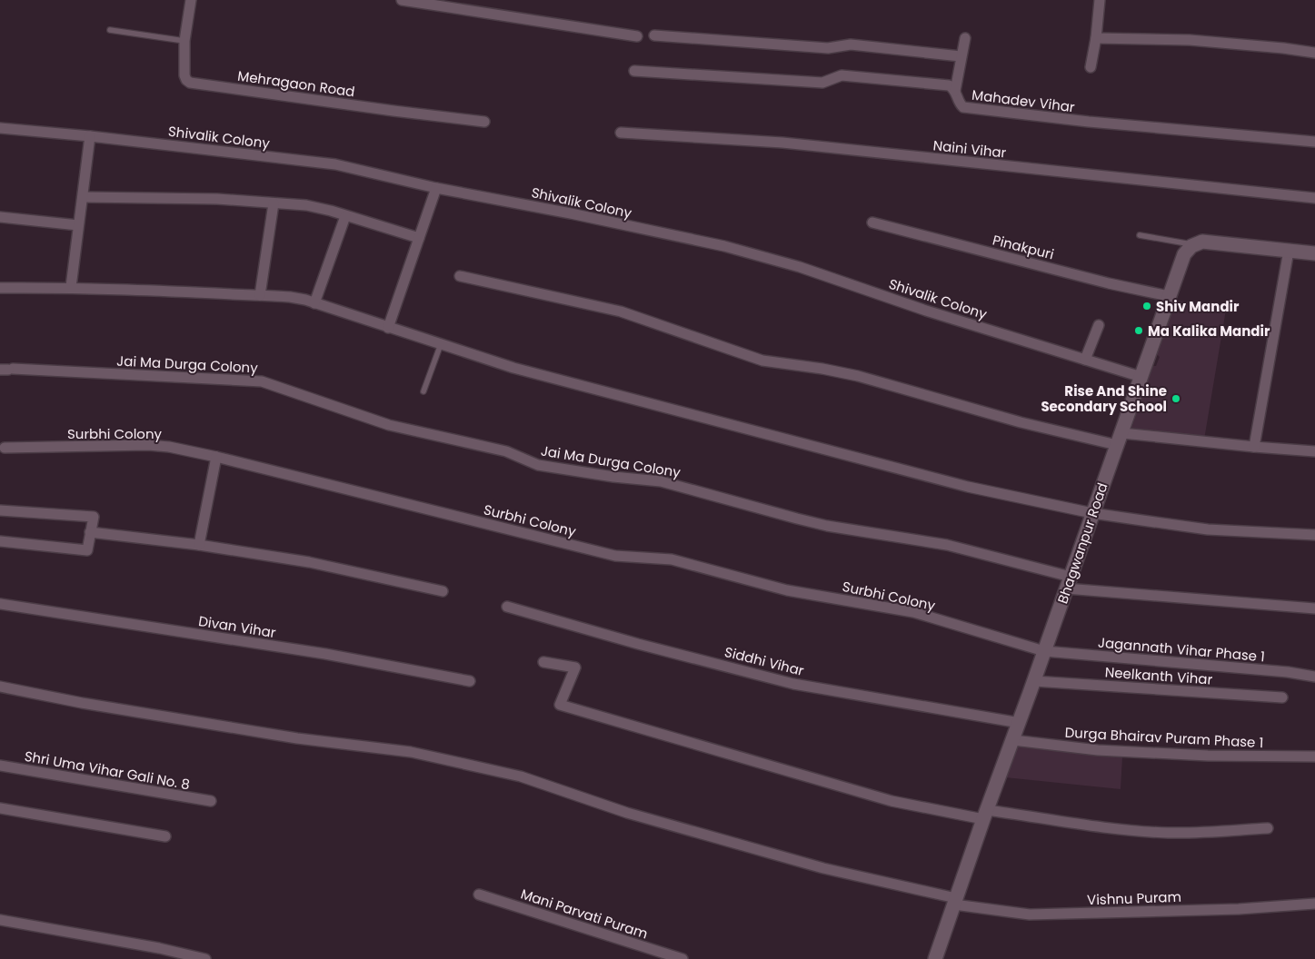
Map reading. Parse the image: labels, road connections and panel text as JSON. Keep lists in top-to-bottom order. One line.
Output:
{"streets":{"street":["Mehragaon Road","Mahadev Vihar","Shivalik Colony","Naini Vihar","Pinakpuri","Jai Ma Durga Colony","Surbhi Colony","Bhagwanpur Road","Divan Vihar","Jagannath Vihar Phase 1","Siddhi Vihar","Neelkanth Vihar","Durga Bhairav Puram Phase 1","Shri Uma Vihar Gali No. 8","Vishnu Puram","Mani Parvati Puram"]},"crossings":[["Shivalik Colony","Bhagwanpur Road"],["Pinakpuri","Bhagwanpur Road"],["Jai Ma Durga Colony","Bhagwanpur Road"],["Surbhi Colony","Bhagwanpur Road"],["Surbhi Colony","Jagannath Vihar Phase 1"],["Bhagwanpur Road","Jagannath Vihar Phase 1"],["Bhagwanpur Road","Siddhi Vihar"],["Bhagwanpur Road","Neelkanth Vihar"],["Bhagwanpur Road","Durga Bhairav Puram Phase 1"],["Bhagwanpur Road","Vishnu Puram"]],"places":["Shiv Mandir","Ma Kalika Mandir","Rise And Shine Secondary School"]}
